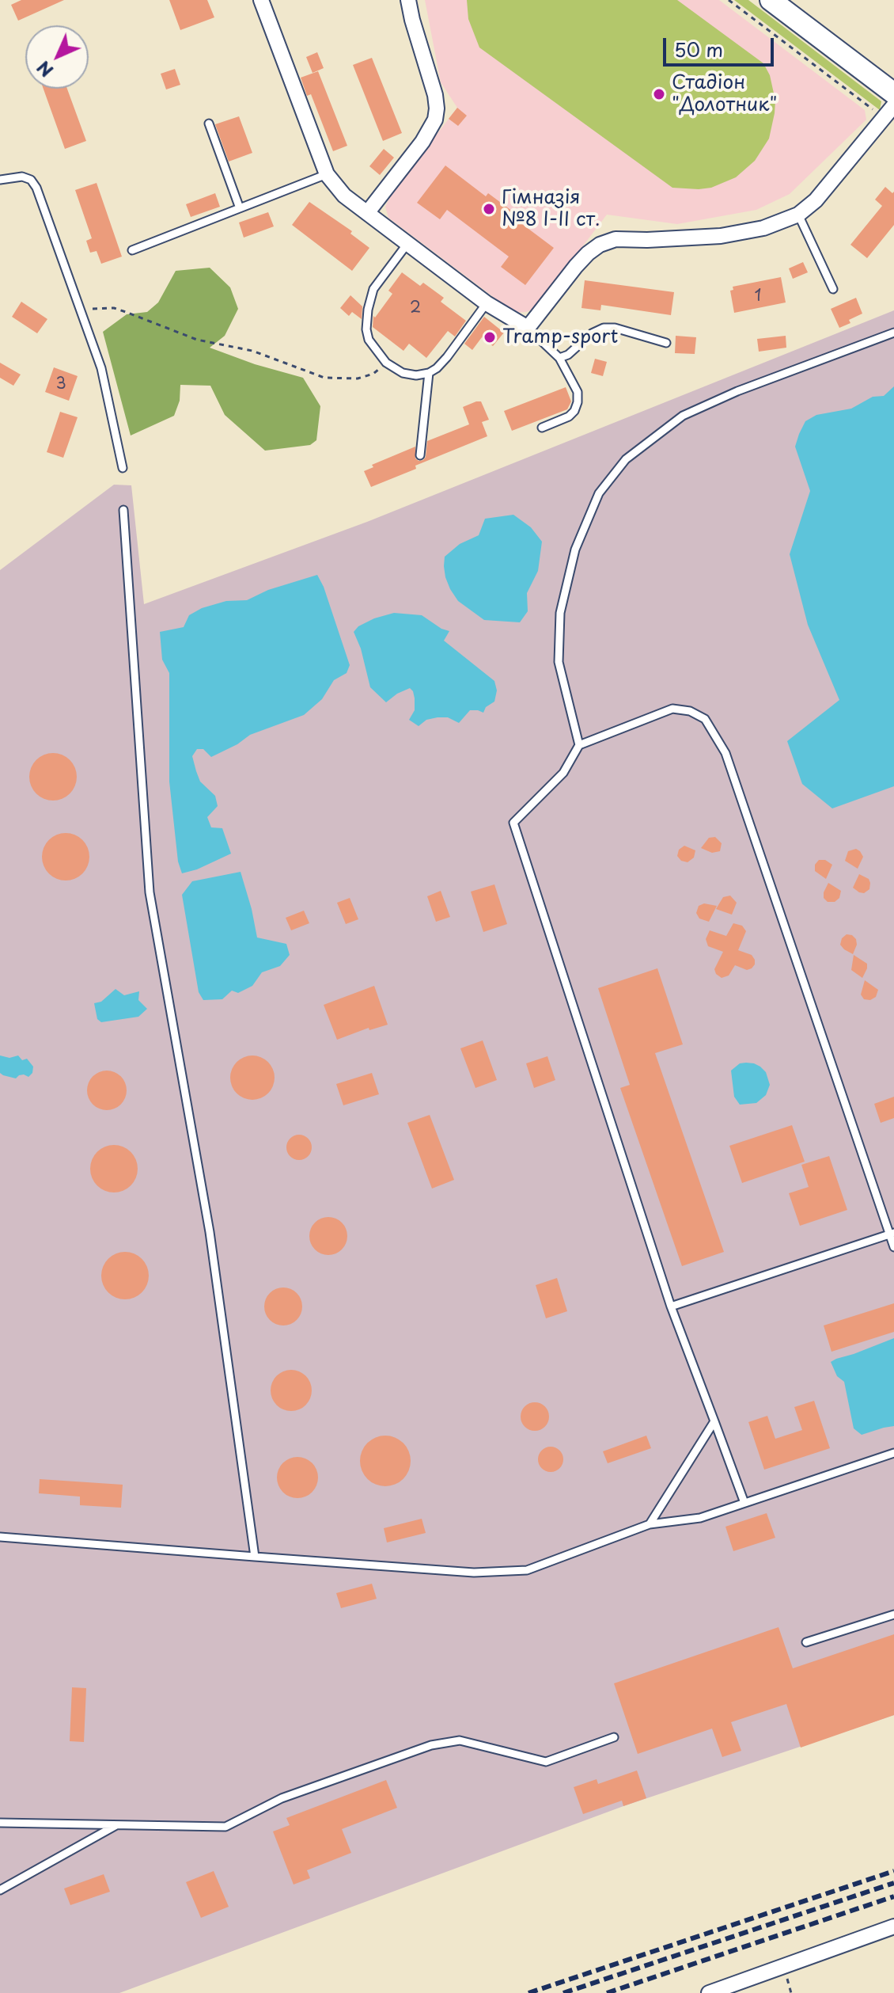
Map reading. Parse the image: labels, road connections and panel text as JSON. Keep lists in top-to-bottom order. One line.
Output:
{"places":["Стадіон \"Долотник\"","Гімназія №8 I-II ст.","Tramp-sport"],"house_numbers":["1","2","3"],"scale_bar":"50 m","north":"bottom left"}
